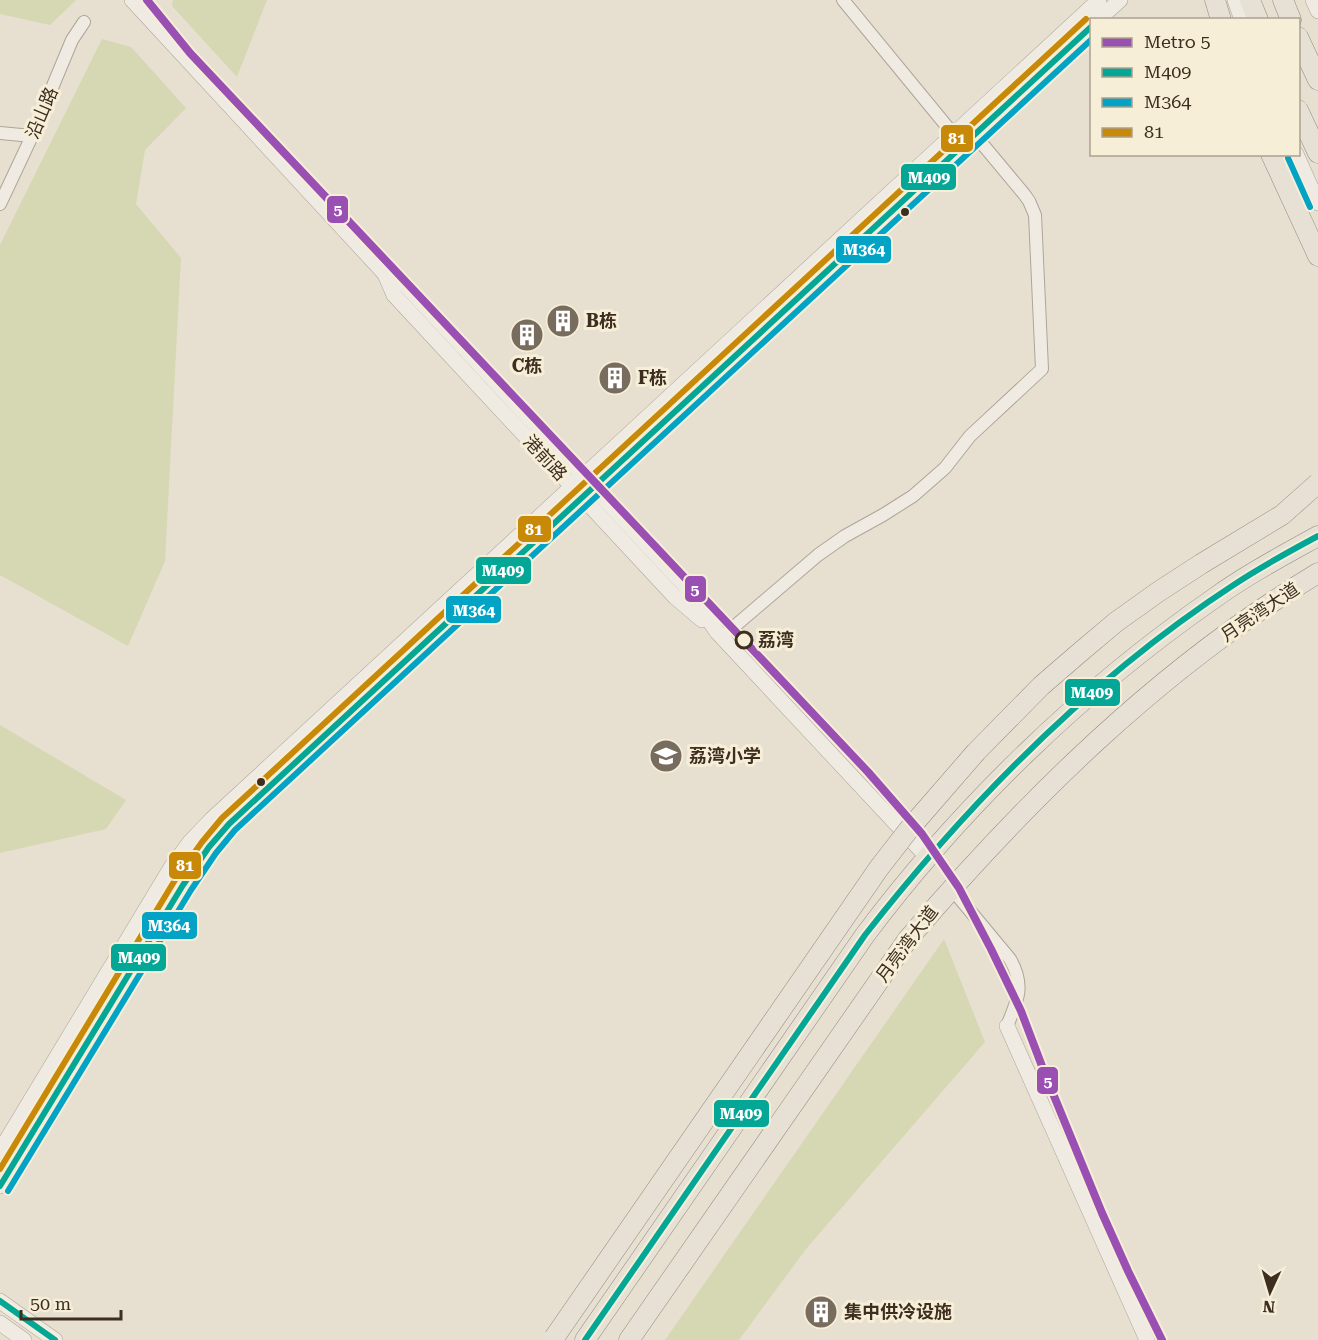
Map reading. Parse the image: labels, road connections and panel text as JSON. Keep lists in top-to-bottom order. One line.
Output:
{"streets":{"main road":["月亮湾大道"],"street":["沿山路","港前路"]},"crossings":[["港前路","月亮湾大道"]],"places":{"building":["B栋","C栋","F栋","集中供冷设施"],"other":["荔湾"],"school or university":["荔湾小学"]},"lines":["metro line 5","transit line 81","transit line M409","transit line M364"],"legend":["Metro 5","M409","M364","81"],"scale_bar":"50 m","north":"bottom"}
